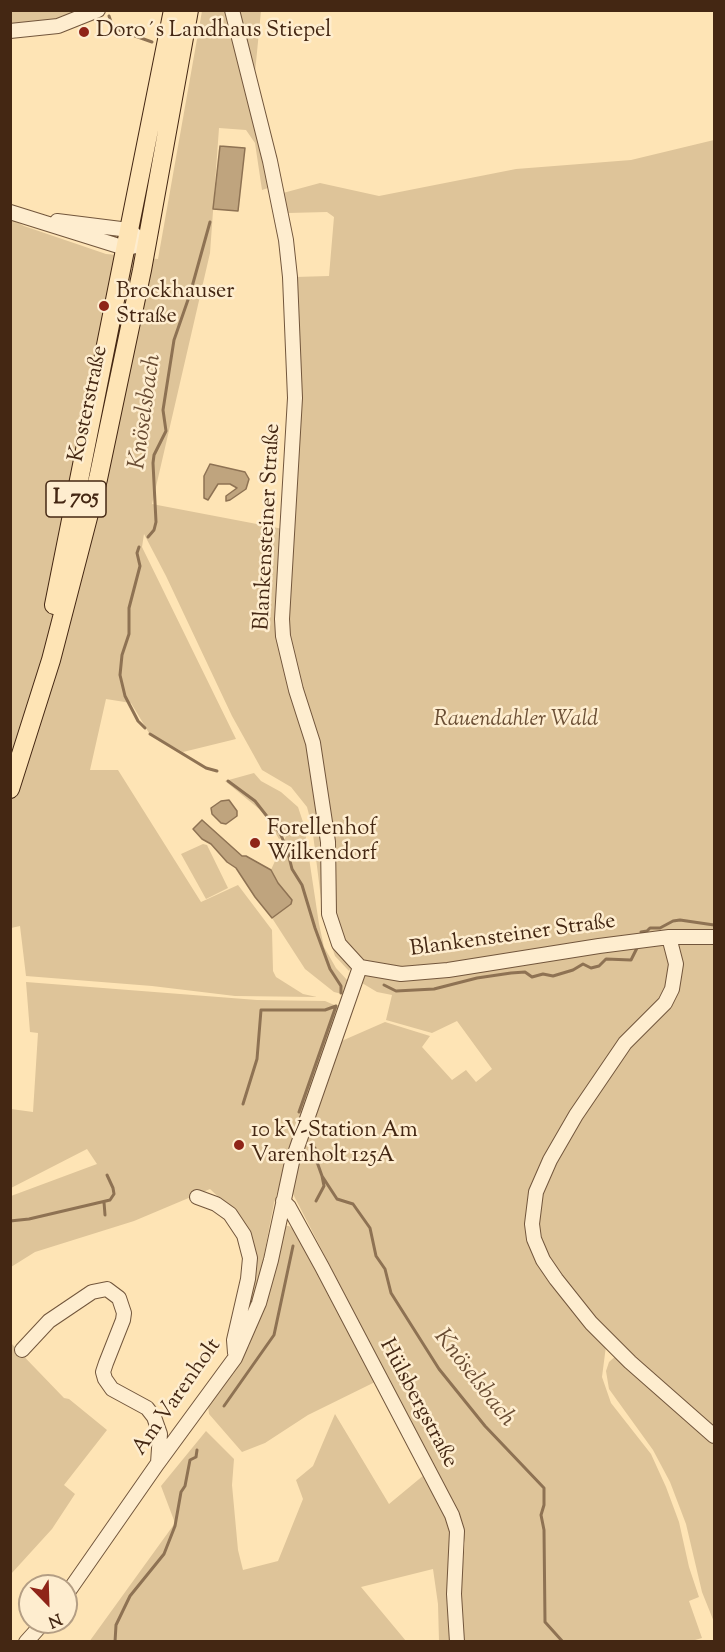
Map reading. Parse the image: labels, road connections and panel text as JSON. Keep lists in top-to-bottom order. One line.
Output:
{"streets":{"main road":["Kosterstraße","L 705"],"street":["Blankensteiner Straße","Am Varenholt","Hülsbergstraße"]},"crossings":[["Blankensteiner Straße","Am Varenholt"],["Am Varenholt","Hülsbergstraße"]],"water":["Knöselsbach"],"parks":["Rauendahler Wald"],"places":["Doro´s Landhaus Stiepel","Brockhauser Straße","Forellenhof Wilkendorf","10 kV-Station Am Varenholt 125A"],"north":"bottom right"}
